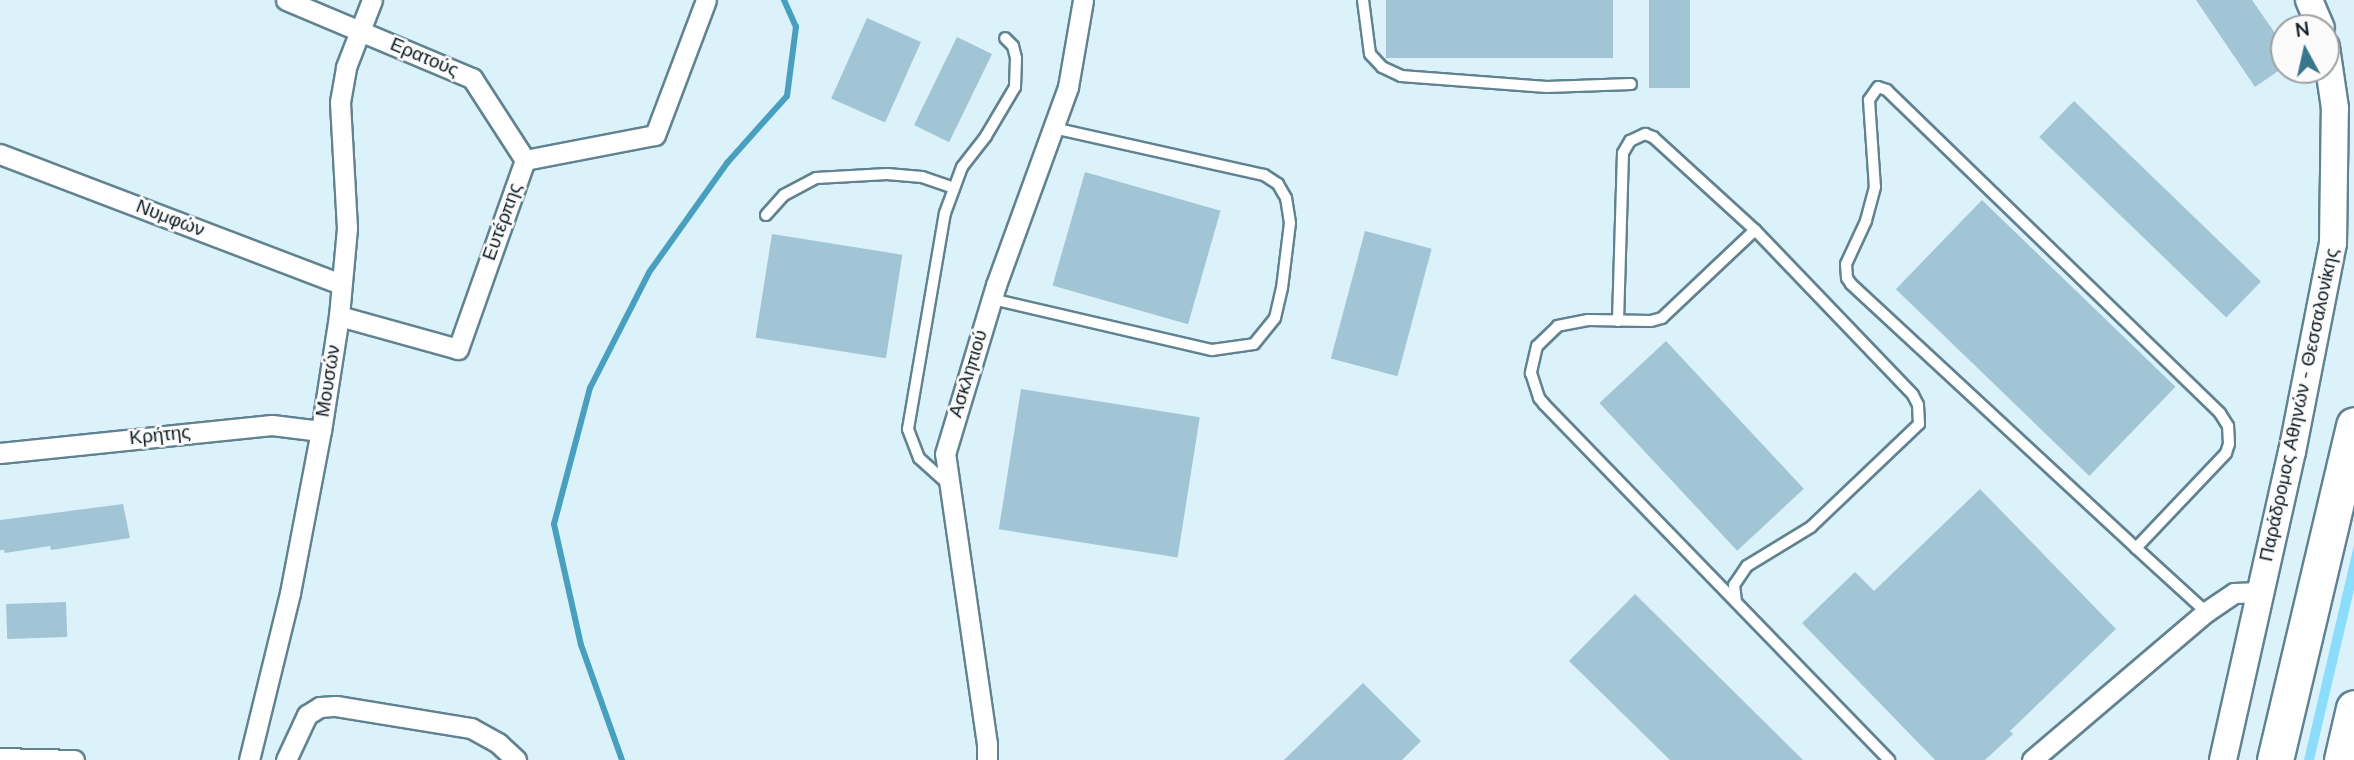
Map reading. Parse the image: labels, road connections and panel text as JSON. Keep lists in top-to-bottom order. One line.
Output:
{"streets":{"main road":["Παράδρομος Αθηνών - Θεσσαλονίκης"],"street":["Ερατούς","Νυμφών","Ευτέρπης","Ασκληπιού","Μουσών","Κρήτης"]},"crossings":[["Ερατούς","Ευτέρπης"],["Ερατούς","Μουσών"],["Νυμφών","Μουσών"],["Ευτέρπης","Μουσών"],["Μουσών","Κρήτης"]],"north":"top"}
